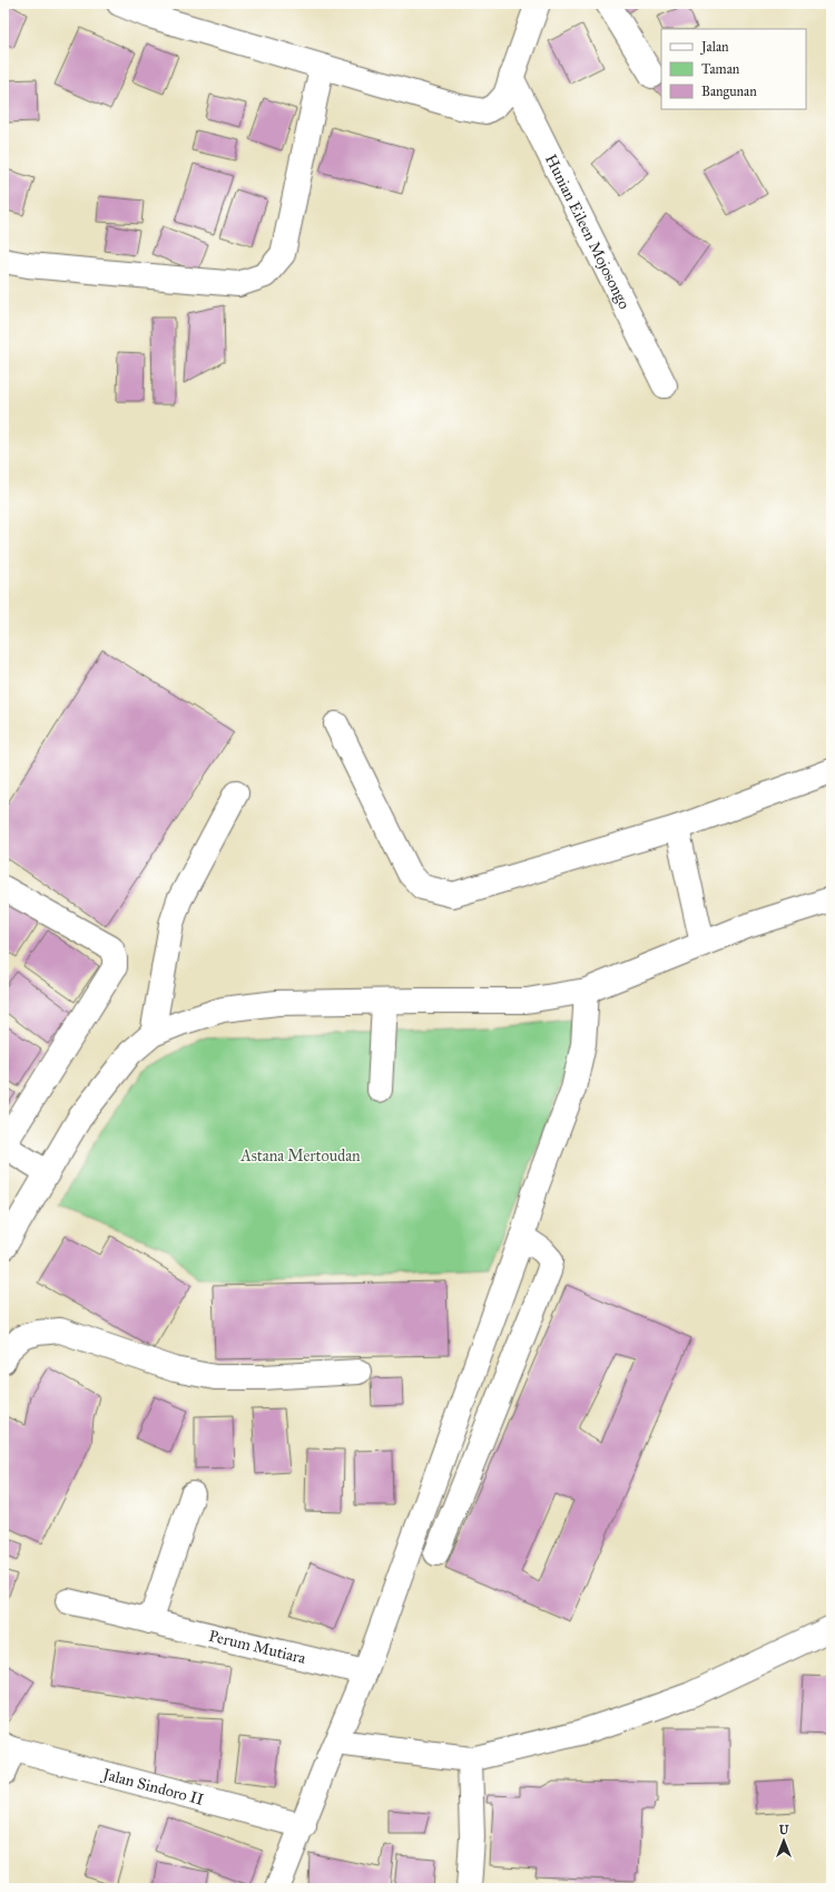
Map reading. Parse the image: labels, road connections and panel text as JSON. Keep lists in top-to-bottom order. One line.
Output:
{"streets":{"street":["Hunian Eileen Mojosongo","Perum Mutiara","Jalan Sindoro II"]},"parks":["Astana Mertoudan"],"legend":["Jalan","Taman","Bangunan"],"north":"top"}
